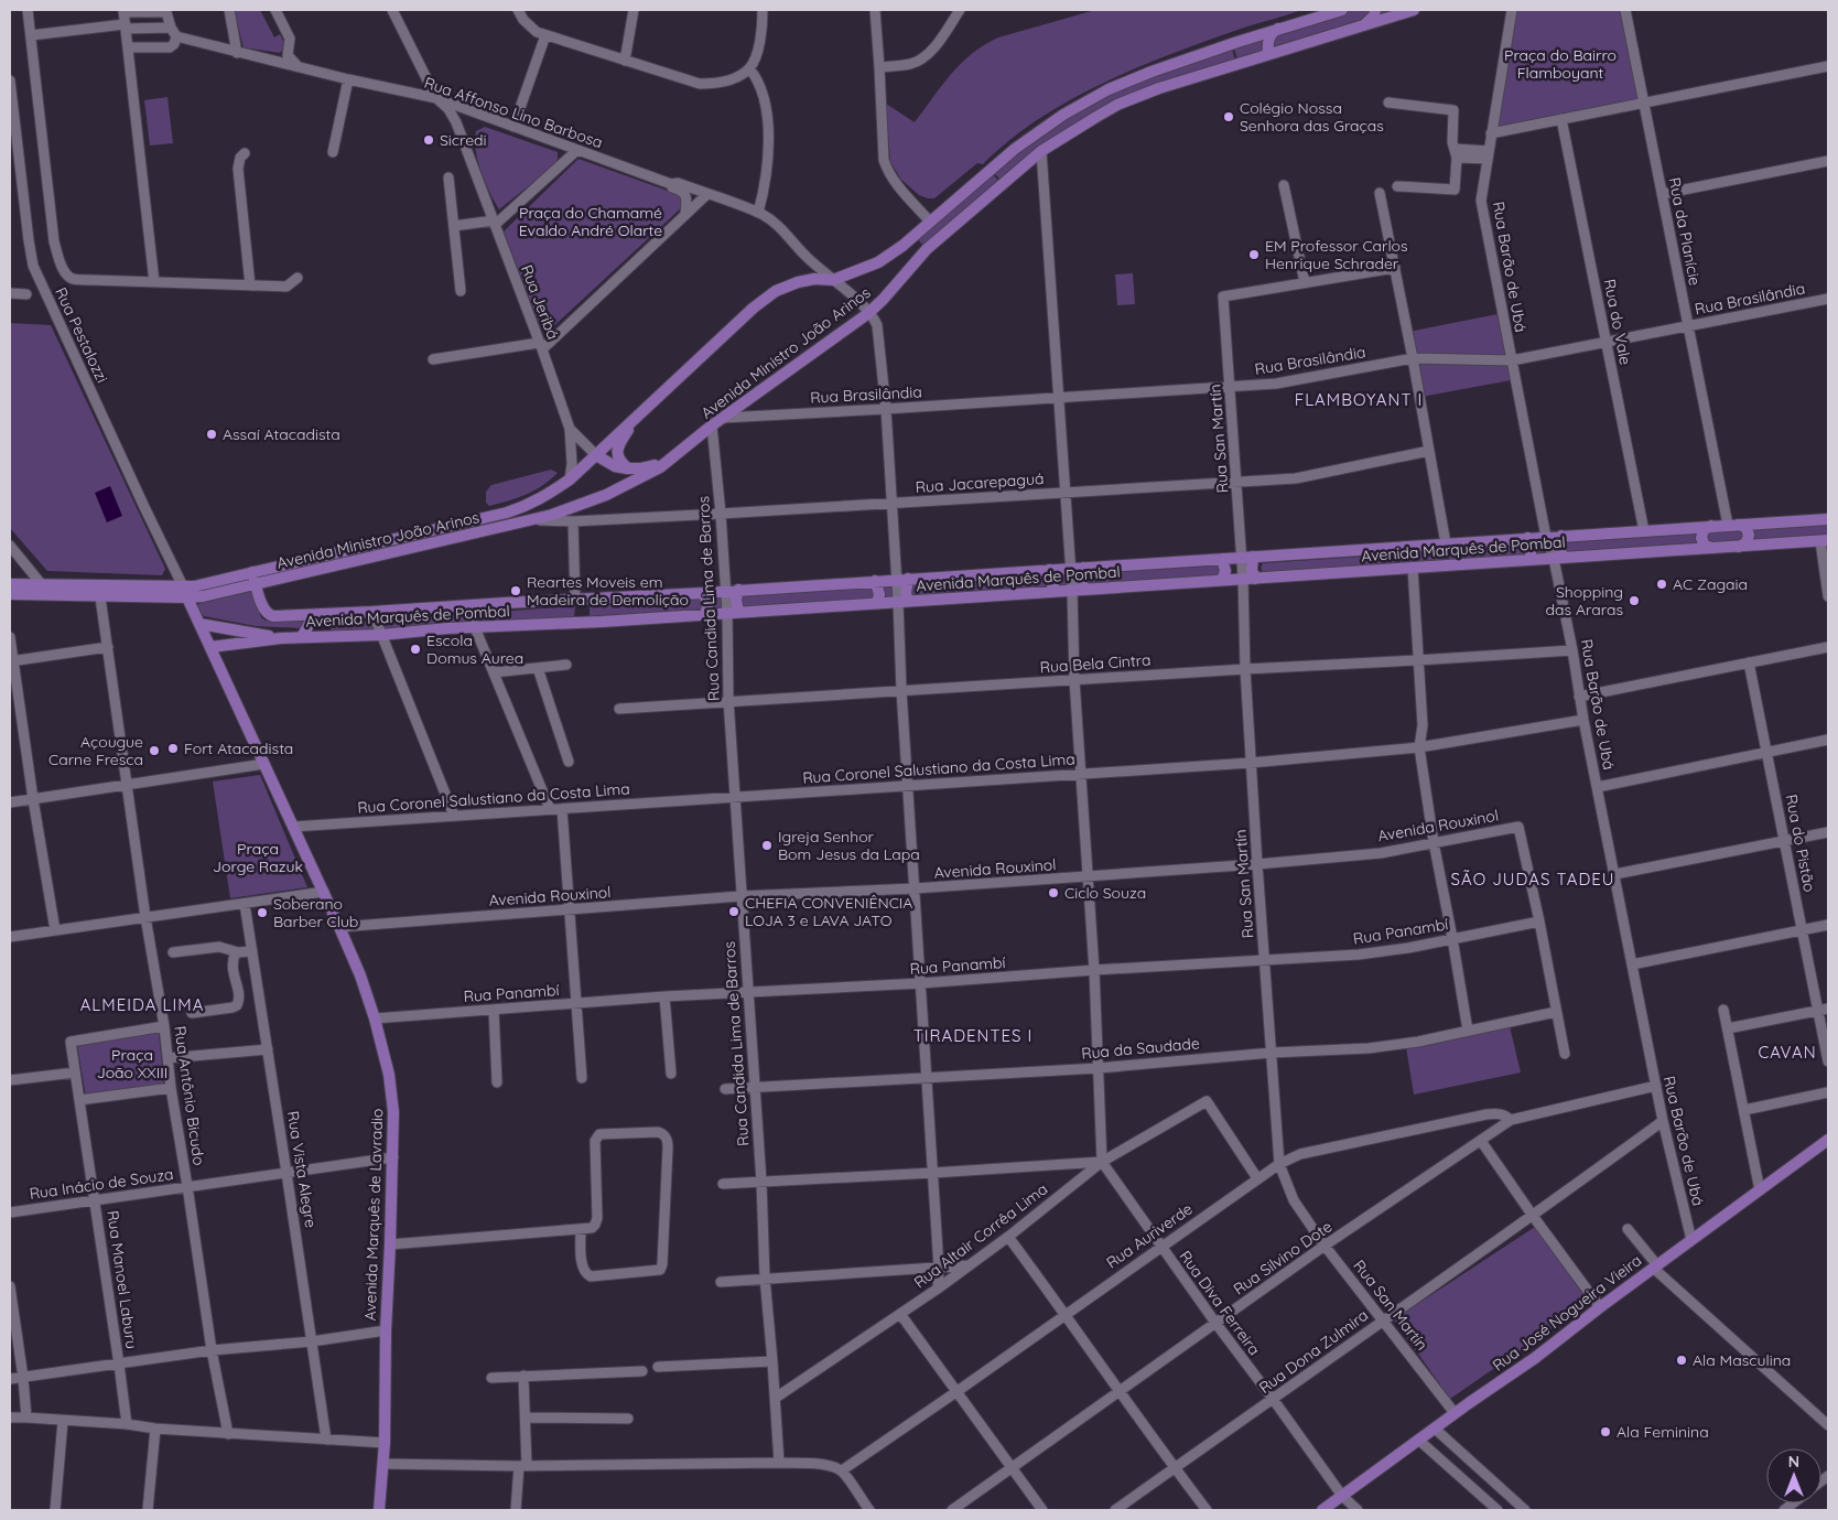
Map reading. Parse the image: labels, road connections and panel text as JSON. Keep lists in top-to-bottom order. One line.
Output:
{"streets":{"main road":["Avenida Ministro João Arinos","Avenida Marquês de Pombal","Avenida Marquês de Lavradio","Rua José Nogueira Vieira"],"street":["Rua Affonso Lino Barbosa","Rua da Planície","Rua Barão de Ubá","Rua Brasilândia","Rua Jeribá","Rua do Vale","Rua Pestalozzi","Rua San Martín","Rua Jacarepaguá","Rua Candida Lima de Barros","Rua Bela Cintra","Rua Coronel Salustiano da Costa Lima","Avenida Rouxinol","Rua do Pistão","Rua Panambí","Rua da Saudade","Rua Antônio Bicudo","Rua Vista Alegre","Rua Inácio de Souza","Rua Altair Corrêa Lima","Rua Auriverde","Rua Silvino Dote","Rua Manoel Laburu","Rua Diva Ferreira","Rua Dona Zulmira"]},"crossings":[["Rua Affonso Lino Barbosa","Rua Jeribá"],["Rua Affonso Lino Barbosa","Avenida Ministro João Arinos"],["Rua da Planície","Rua Brasilândia"],["Rua da Planície","Avenida Marquês de Pombal"],["Rua Barão de Ubá","Rua Brasilândia"],["Rua Barão de Ubá","Avenida Marquês de Pombal"],["Rua Barão de Ubá","Rua Bela Cintra"],["Rua Barão de Ubá","Rua Coronel Salustiano da Costa Lima"],["Rua Barão de Ubá","Rua Silvino Dote"],["Rua Barão de Ubá","Rua José Nogueira Vieira"],["Rua Barão de Ubá","Rua Dona Zulmira"],["Rua Brasilândia","Rua do Vale"],["Rua Brasilândia","Avenida Ministro João Arinos"],["Rua Brasilândia","Rua San Martín"],["Rua do Vale","Avenida Marquês de Pombal"],["Rua Pestalozzi","Avenida Ministro João Arinos"],["Avenida Ministro João Arinos","Rua Jacarepaguá"],["Avenida Ministro João Arinos","Avenida Marquês de Pombal"],["Avenida Ministro João Arinos","Rua Candida Lima de Barros"],["Avenida Ministro João Arinos","Rua Antônio Bicudo"],["Rua San Martín","Rua Jacarepaguá"],["Rua San Martín","Avenida Marquês de Pombal"],["Rua San Martín","Rua Bela Cintra"],["Rua San Martín","Rua Coronel Salustiano da Costa Lima"],["Rua San Martín","Avenida Rouxinol"],["Rua San Martín","Rua Panambí"],["Rua San Martín","Rua da Saudade"],["Rua San Martín","Rua Auriverde"],["Rua San Martín","Rua Silvino Dote"],["Rua San Martín","Rua José Nogueira Vieira"],["Rua San Martín","Rua Dona Zulmira"],["Rua Jacarepaguá","Rua Candida Lima de Barros"],["Avenida Marquês de Pombal","Rua Candida Lima de Barros"],["Avenida Marquês de Pombal","Avenida Marquês de Lavradio"],["Rua Candida Lima de Barros","Rua Bela Cintra"],["Rua Candida Lima de Barros","Rua Coronel Salustiano da Costa Lima"],["Rua Candida Lima de Barros","Avenida Rouxinol"],["Rua Candida Lima de Barros","Rua Panambí"],["Rua Candida Lima de Barros","Rua da Saudade"],["Rua Candida Lima de Barros","Rua Altair Corrêa Lima"],["Rua Coronel Salustiano da Costa Lima","Avenida Marquês de Lavradio"],["Avenida Rouxinol","Rua Panambí"],["Avenida Rouxinol","Avenida Marquês de Lavradio"],["Rua Panambí","Avenida Marquês de Lavradio"],["Rua Antônio Bicudo","Rua Inácio de Souza"],["Rua Antônio Bicudo","Rua Manoel Laburu"],["Rua Vista Alegre","Rua Inácio de Souza"],["Rua Inácio de Souza","Avenida Marquês de Lavradio"],["Rua Inácio de Souza","Rua Manoel Laburu"],["Rua Altair Corrêa Lima","Rua Auriverde"],["Rua Altair Corrêa Lima","Rua Diva Ferreira"],["Rua Auriverde","Rua Silvino Dote"],["Rua Auriverde","Rua Diva Ferreira"],["Rua Silvino Dote","Rua Diva Ferreira"],["Rua Diva Ferreira","Rua José Nogueira Vieira"],["Rua Diva Ferreira","Rua Dona Zulmira"]],"districts":["FLAMBOYANT I","SÃO JUDAS TADEU","ALMEIDA LIMA","TIRADENTES I","CAVAN"],"parks":["Praça do Bairro Flamboyant","Praça do Chamamé Evaldo André Olarte","Praça Jorge Razuk","Praça João XXIII"],"places":["Colégio Nossa Senhora das Graças","Sicredi","EM Professor Carlos Henrique Schrader","Assaí Atacadista","AC Zagaia","Reartes Moveis em Madeira de Demolição","Shopping das Araras","Escola Domus Aurea","Fort Atacadista","Açougue Carne Fresca","Igreja Senhor Bom Jesus da Lapa","Ciclo Souza","CHEFIA CONVENIÊNCIA LOJA 3 e LAVA JATO","Soberano Barber Club","Ala Masculina","Ala Feminina"],"north":"top"}
